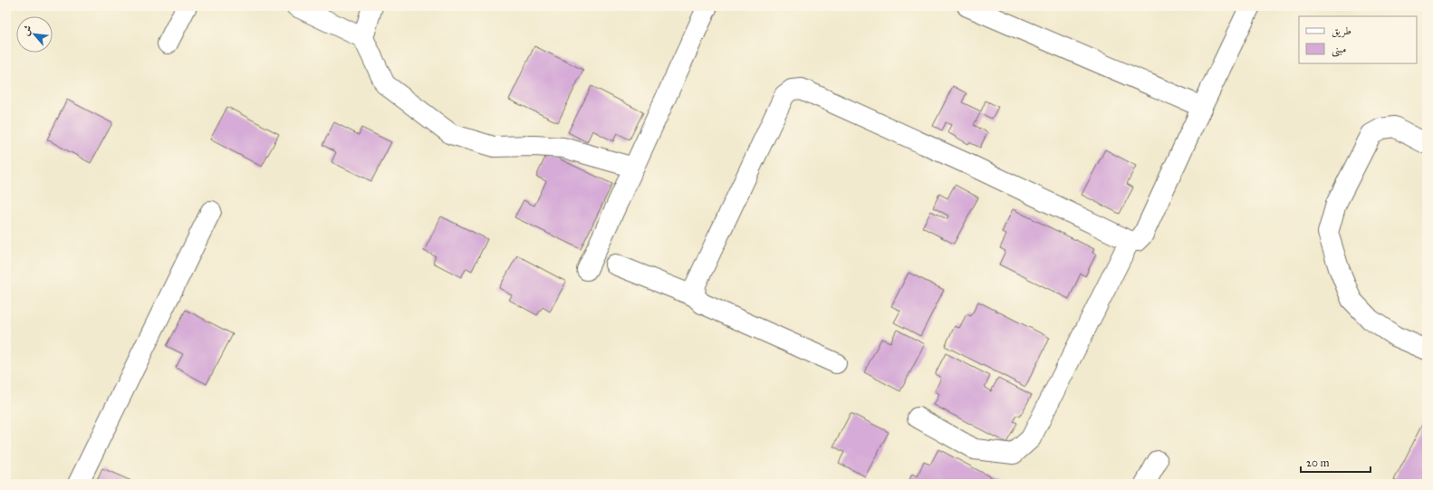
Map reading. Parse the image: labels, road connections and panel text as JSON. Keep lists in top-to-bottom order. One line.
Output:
{"legend":["طريق","مبنى"],"scale_bar":"20 m","north":"top left"}
